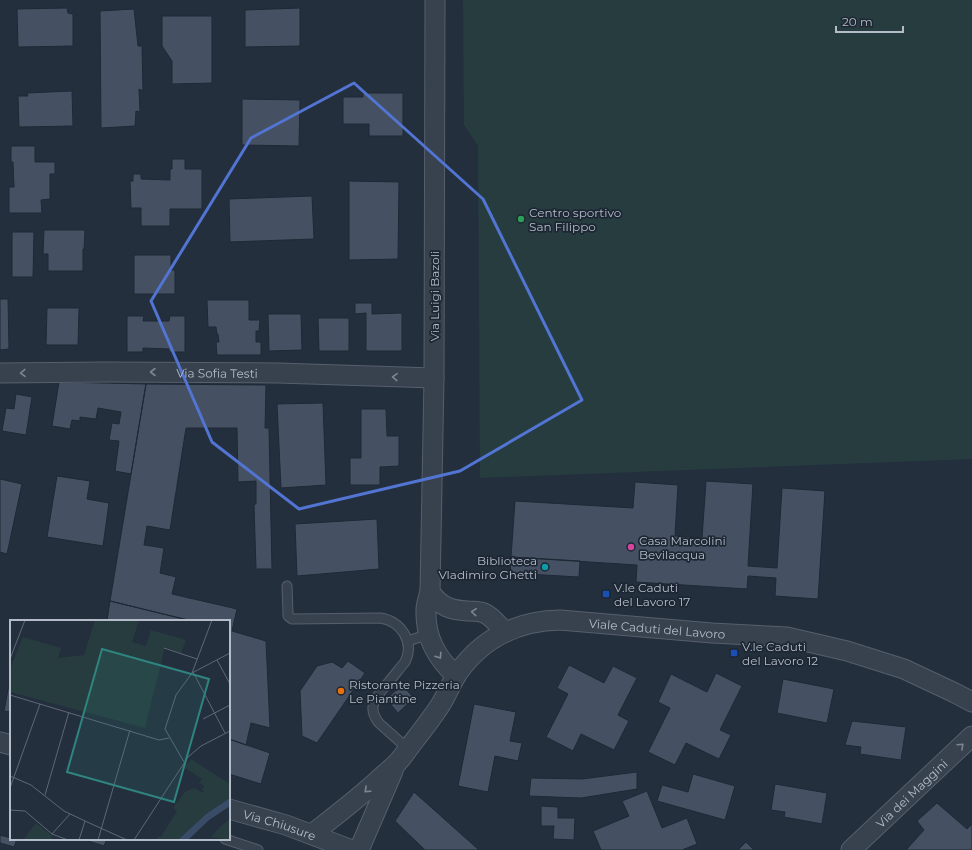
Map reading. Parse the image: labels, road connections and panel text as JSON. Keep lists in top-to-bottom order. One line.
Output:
{"streets":{"street":["Via Luigi Bazoli","Via Sofia Testi","Viale Caduti del Lavoro","Via dei Maggini","Via Chiusure"]},"crossings":[["Via Luigi Bazoli","Via Sofia Testi"],["Via Luigi Bazoli","Viale Caduti del Lavoro"],["Viale Caduti del Lavoro","Via Chiusure"]],"one_way":["Via Sofia Testi","Via dei Maggini"],"places":{"other":["Centro sportivo San Filippo","Casa Marcolini Bevilacqua","Biblioteca Vladimiro Ghetti","Ristorante Pizzeria Le Piantine"],"transit":["V.le Caduti del Lavoro 17","V.le Caduti del Lavoro 12"]},"scale_bar":"20 m"}
